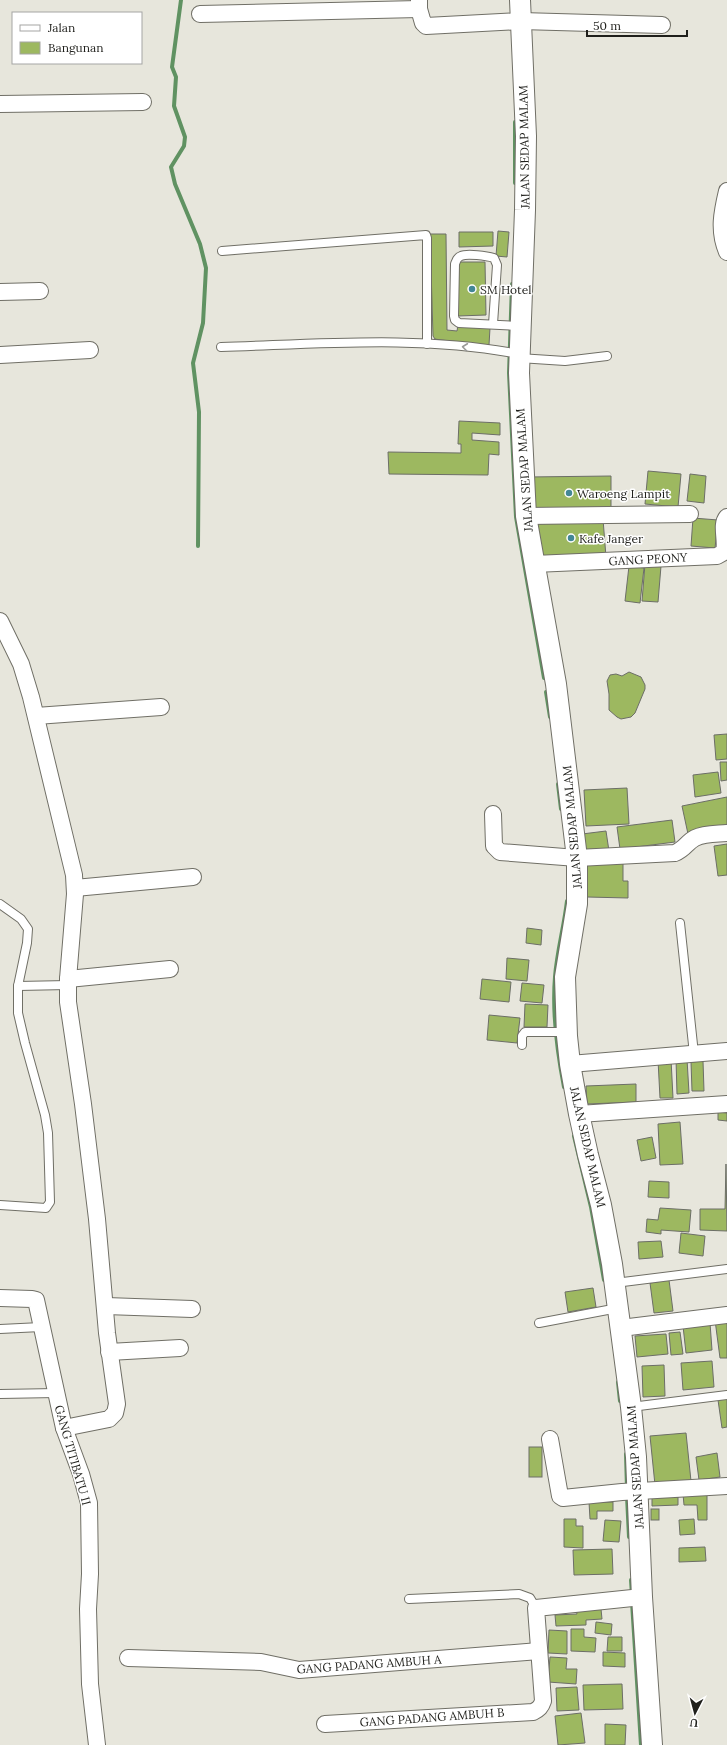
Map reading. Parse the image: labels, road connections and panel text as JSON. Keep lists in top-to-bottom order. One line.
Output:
{"streets":{"street":["JALAN SEDAP MALAM","GANG PEONY","GANG TITIBATU II","GANG PADANG AMBUH A","GANG PADANG AMBUH B"]},"crossings":[["JALAN SEDAP MALAM","GANG PEONY"],["GANG PADANG AMBUH A","GANG PADANG AMBUH B"]],"places":["SM Hotel","Waroeng Lampit","Kafe Janger"],"legend":["Jalan","Bangunan"],"scale_bar":"50 m","north":"bottom"}
